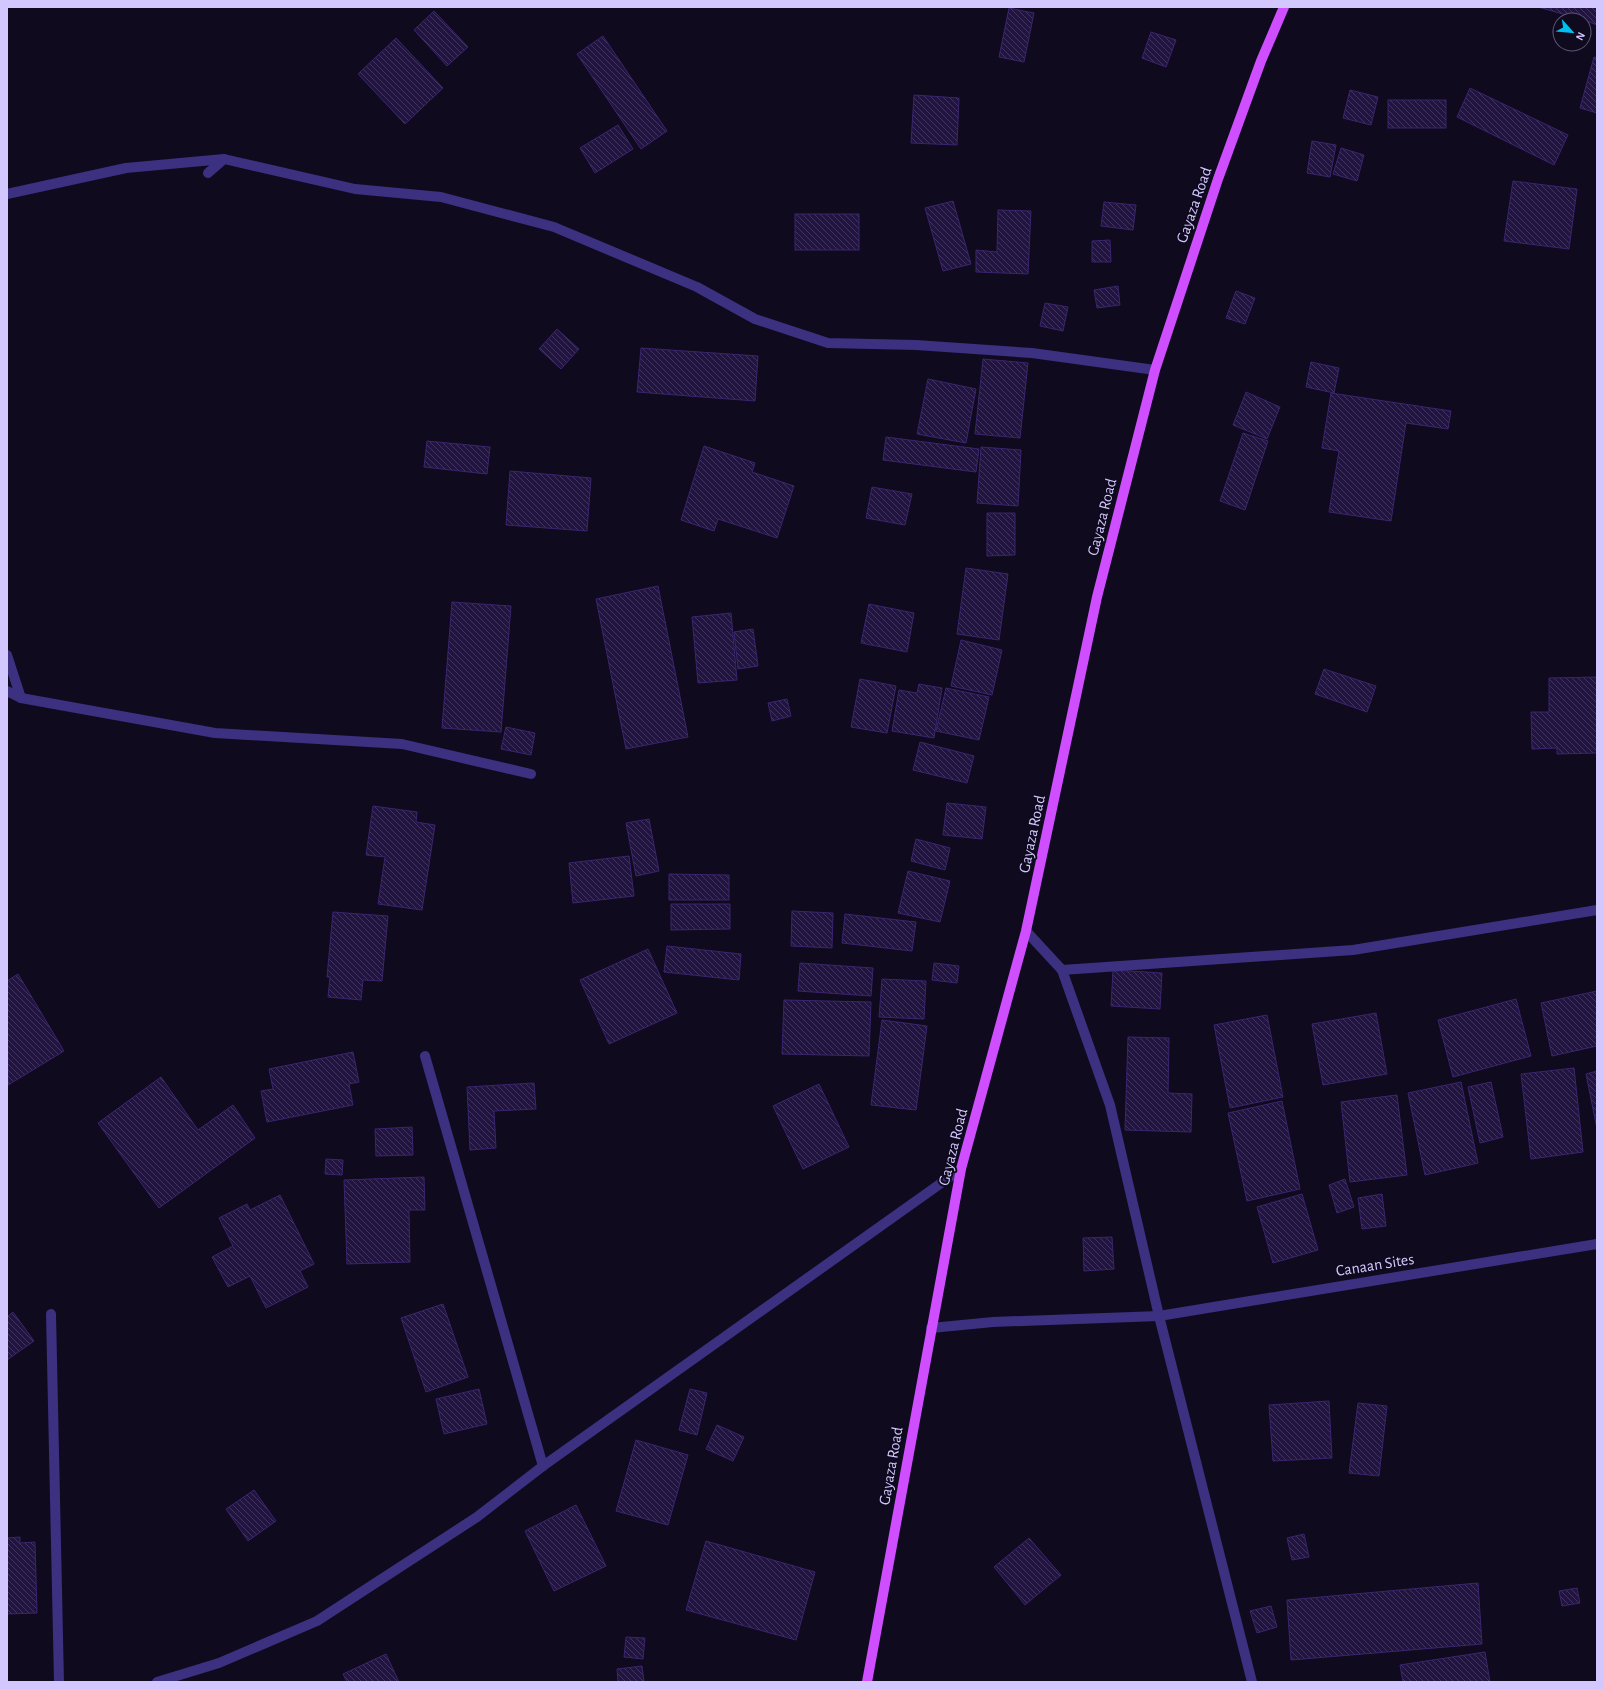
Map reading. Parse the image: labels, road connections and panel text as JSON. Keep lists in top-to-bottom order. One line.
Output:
{"streets":{"main road":["Gayaza Road"],"street":["Canaan Sites"]},"crossings":[["Gayaza Road","Canaan Sites"]],"north":"bottom right"}
